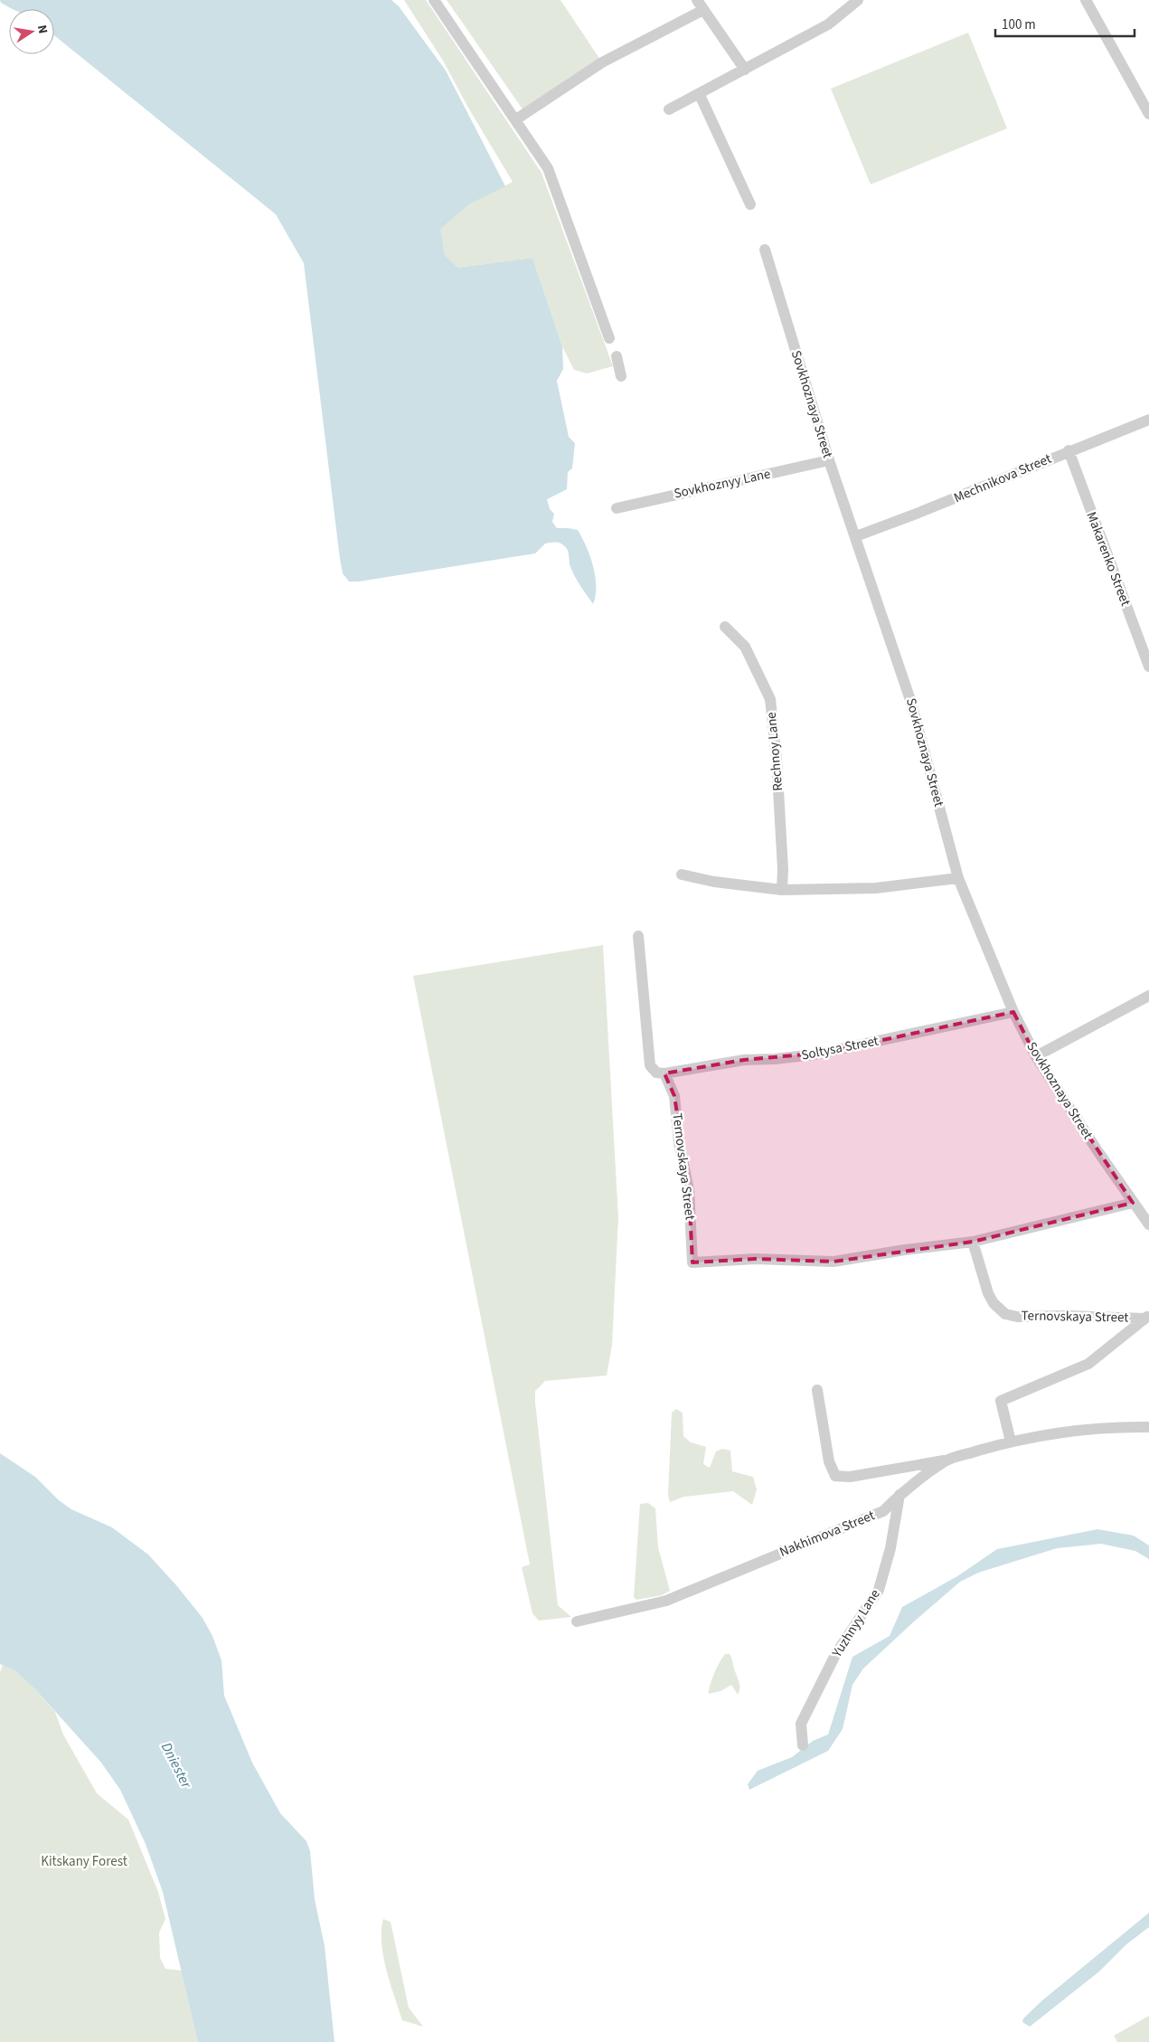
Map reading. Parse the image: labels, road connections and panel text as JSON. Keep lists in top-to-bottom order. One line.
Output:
{"streets":{"street":["Sovkhoznaya Street","Mechnikova Street","Sovkhoznyy Lane","Makarenko Street","Rechnoy Lane","Soltysa Street","Ternovskaya Street","Nakhimova Street","Yuzhnyy Lane"]},"crossings":[["Sovkhoznaya Street","Mechnikova Street"],["Sovkhoznaya Street","Sovkhoznyy Lane"],["Sovkhoznaya Street","Soltysa Street"],["Sovkhoznaya Street","Ternovskaya Street"],["Mechnikova Street","Makarenko Street"],["Soltysa Street","Ternovskaya Street"],["Nakhimova Street","Yuzhnyy Lane"]],"water":["Dniester"],"parks":["Kitskany Forest"],"scale_bar":"100 m","north":"right"}
